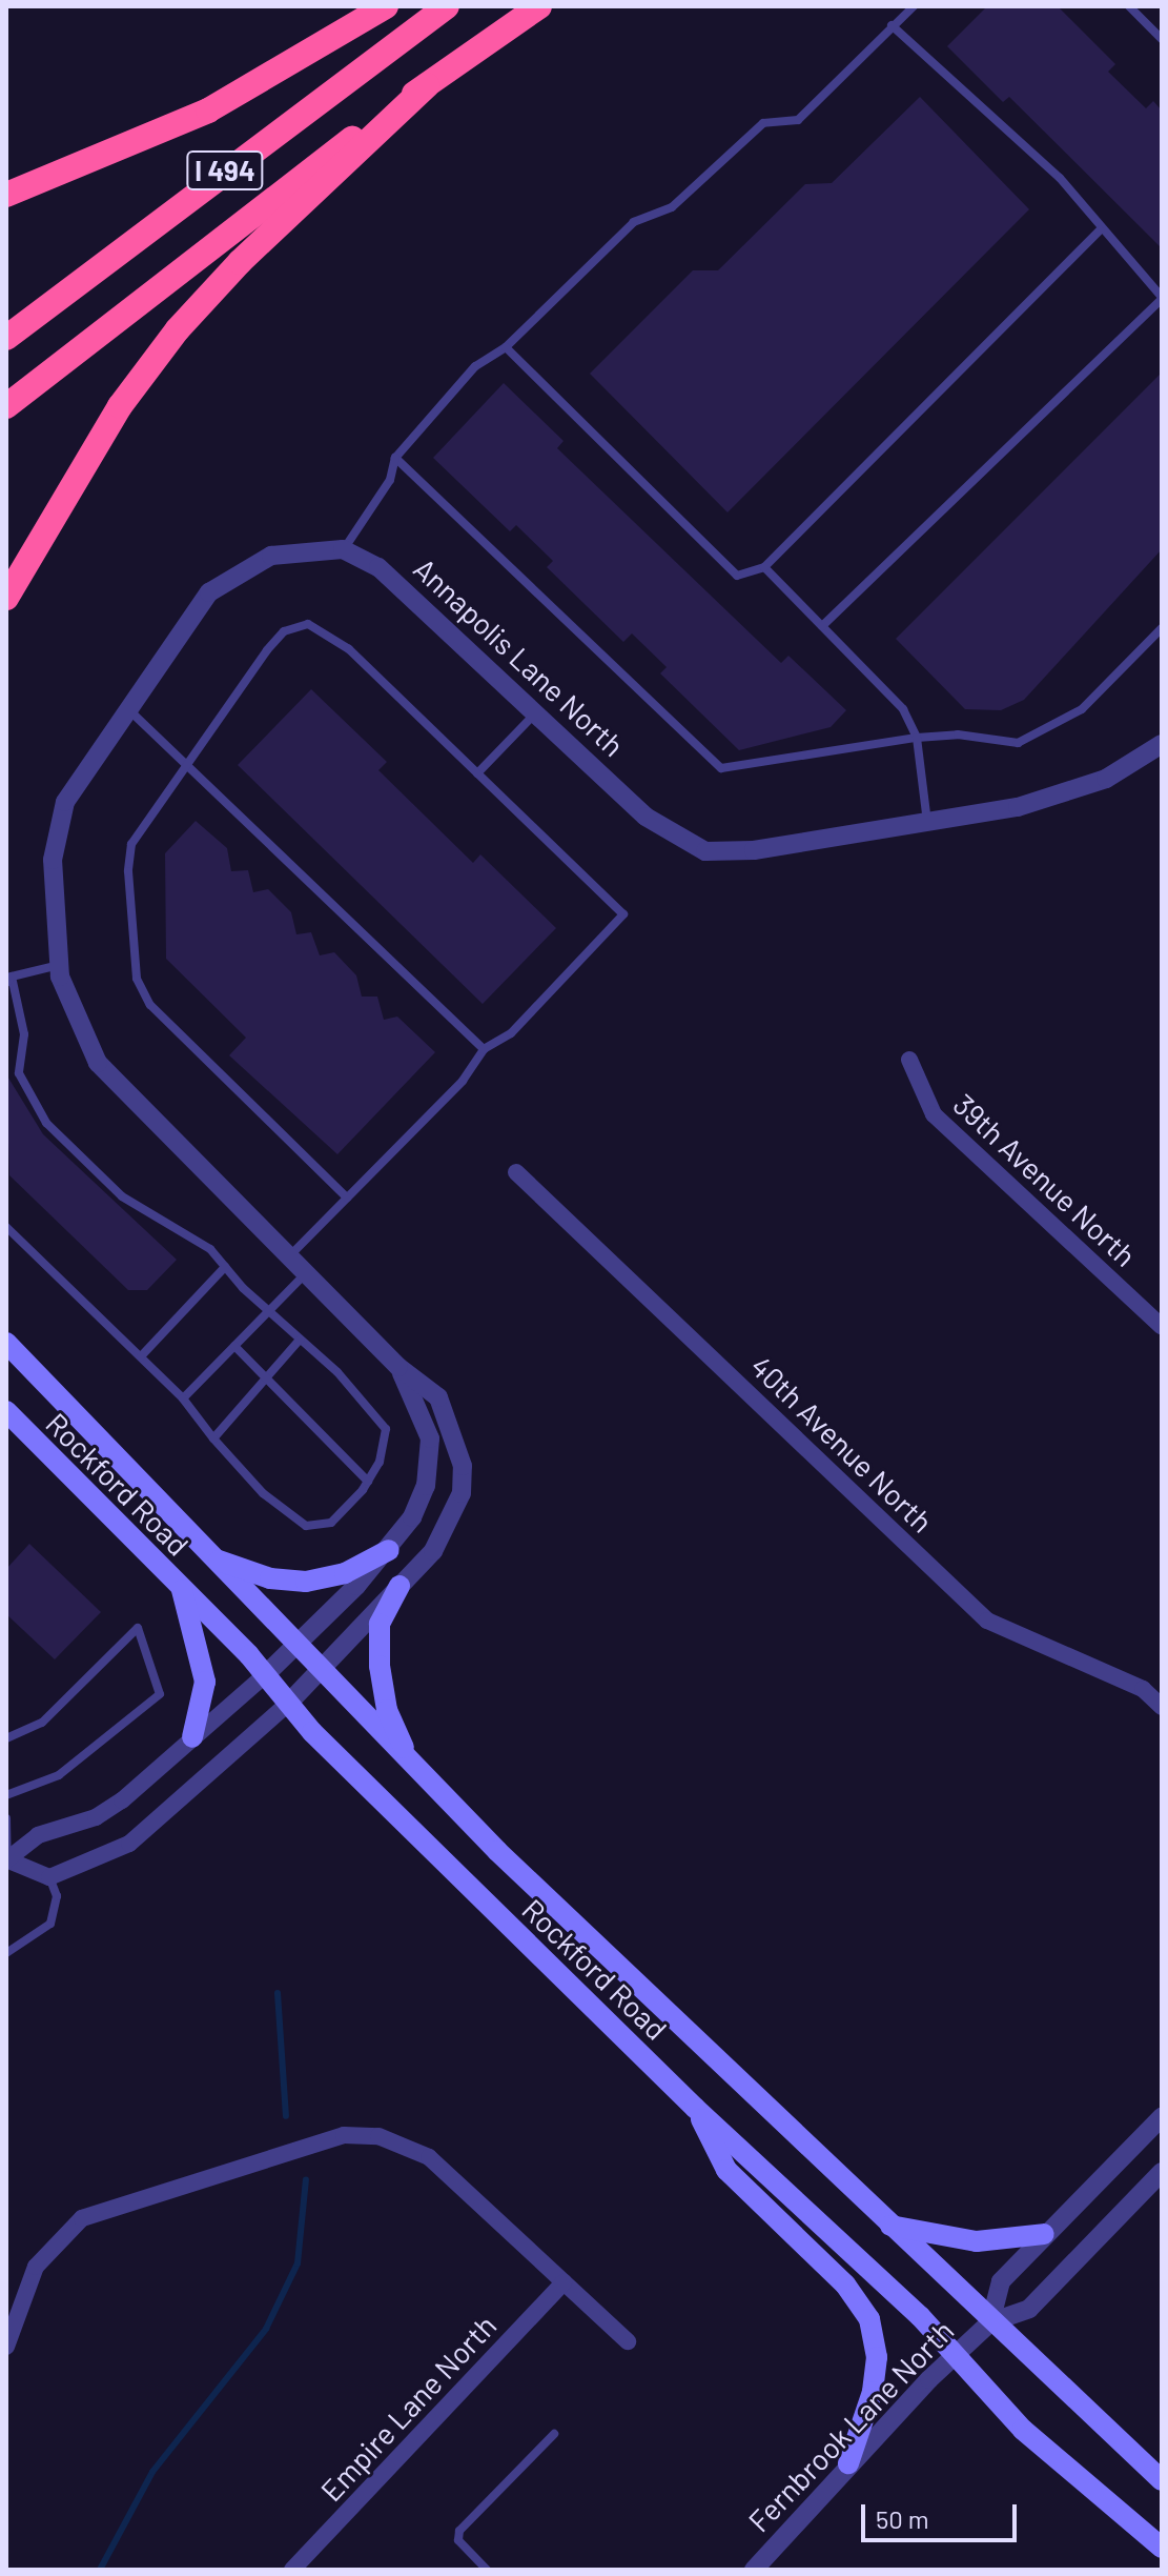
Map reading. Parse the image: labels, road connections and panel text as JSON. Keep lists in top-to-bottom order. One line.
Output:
{"streets":{"highway":["I 494"],"main road":["Rockford Road"],"street":["Annapolis Lane North","39th Avenue North","40th Avenue North","Empire Lane North","Fernbrook Lane North"]},"crossings":[["Rockford Road","Fernbrook Lane North"]],"scale_bar":"50 m"}
